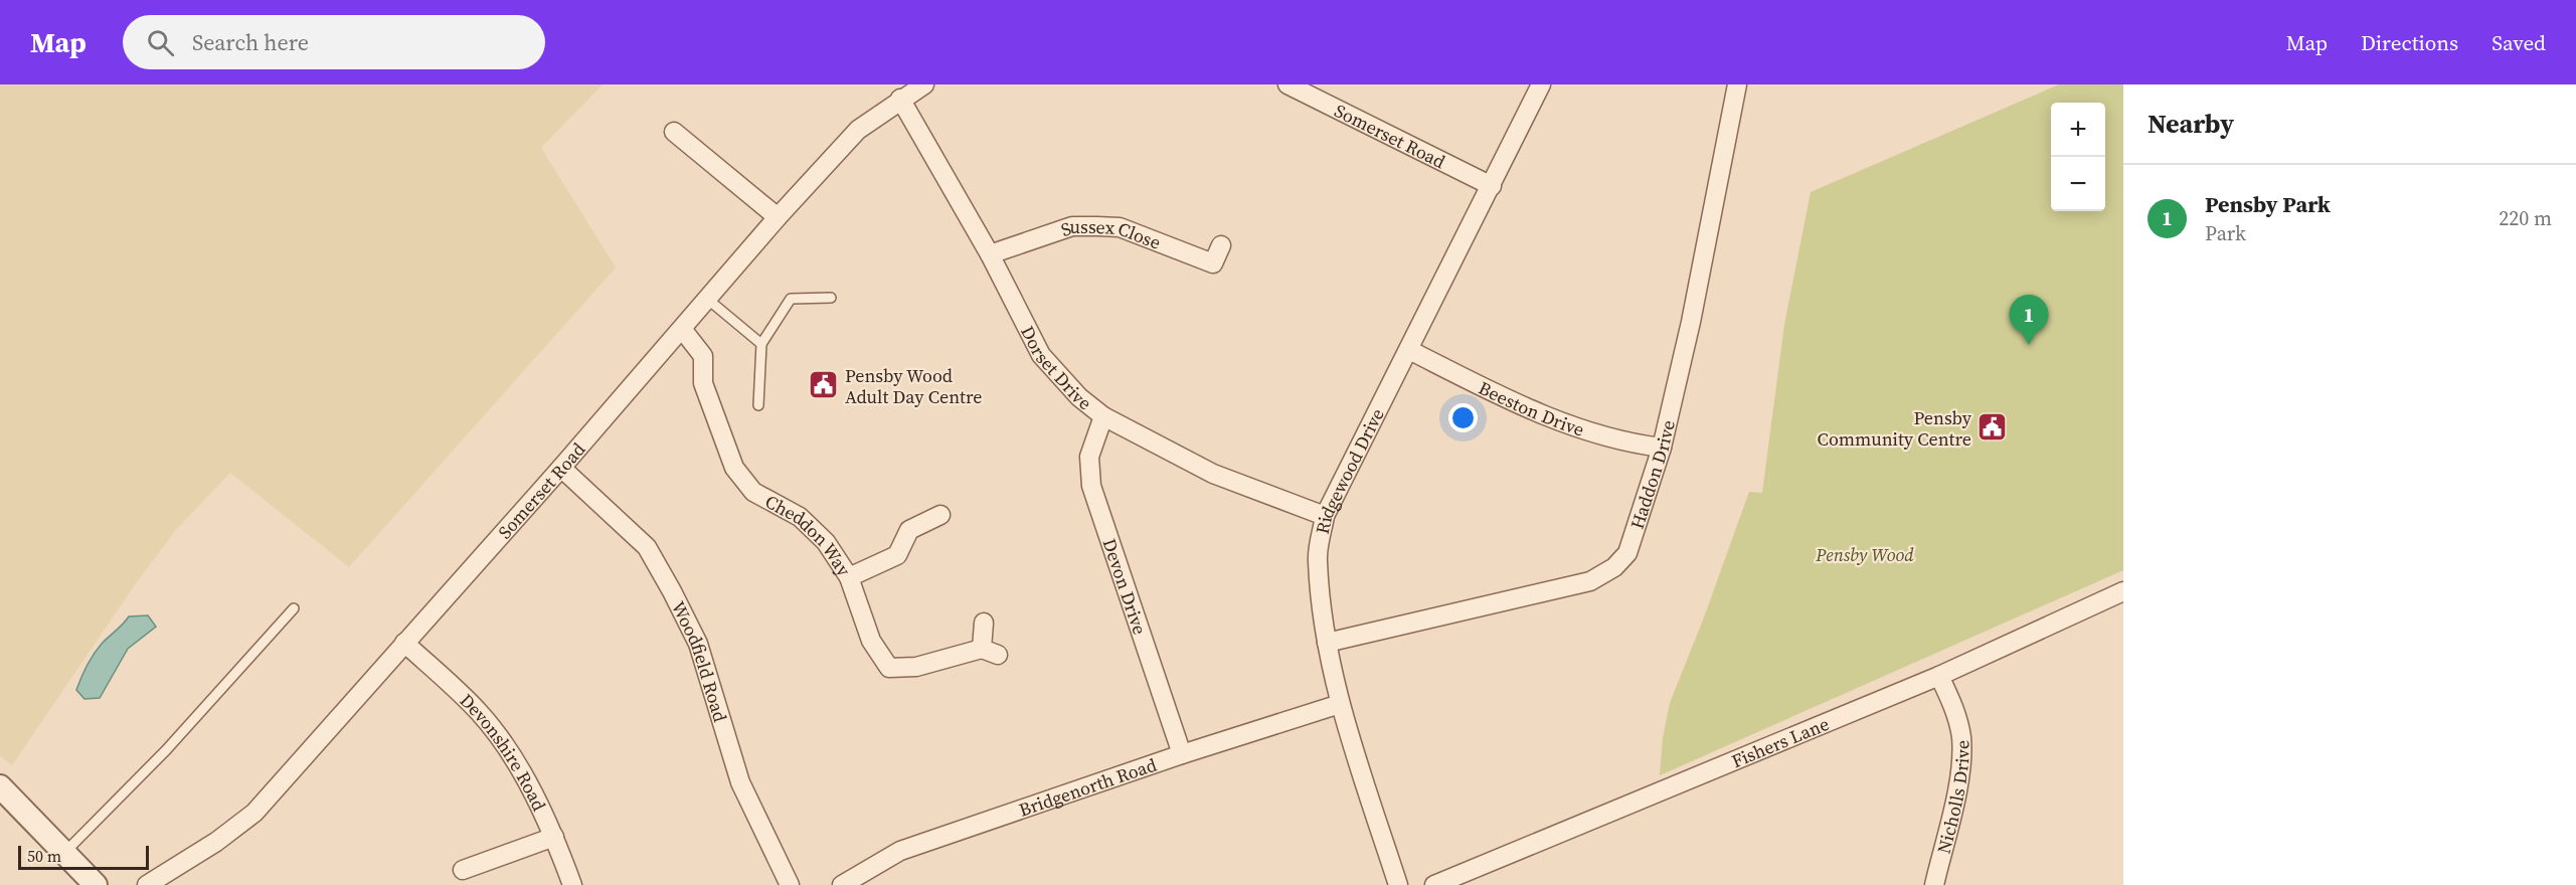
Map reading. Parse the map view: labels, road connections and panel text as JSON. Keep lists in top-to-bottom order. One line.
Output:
{"streets":{"street":["Somerset Road","Sussex Close","Dorset Drive","Beeston Drive","Ridgewood Drive","Haddon Drive","Cheddon Way","Devon Drive","Woodfield Road","Fishers Lane","Devonshire Road","Bridgenorth Road","Nicholls Drive"]},"crossings":[["Somerset Road","Dorset Drive"],["Somerset Road","Ridgewood Drive"],["Somerset Road","Cheddon Way"],["Somerset Road","Woodfield Road"],["Somerset Road","Devonshire Road"],["Sussex Close","Dorset Drive"],["Dorset Drive","Ridgewood Drive"],["Dorset Drive","Devon Drive"],["Beeston Drive","Ridgewood Drive"],["Beeston Drive","Haddon Drive"],["Ridgewood Drive","Haddon Drive"],["Ridgewood Drive","Bridgenorth Road"],["Devon Drive","Bridgenorth Road"],["Fishers Lane","Nicholls Drive"]],"parks":["Pensby Wood"],"places":{"public building":["Pensby Wood Adult Day Centre","Pensby Community Centre"]},"scale_bar":"50 m","page":{"header":"Map","search":"Search here","nav":["Map","Directions","Saved"],"heading":"Nearby","map_buttons":["+","−"],"list":[{"mark":"1","name":"Pensby Park","note":"Park","value":"220 m"}],"pins":"1","scale":"50 m"}}
